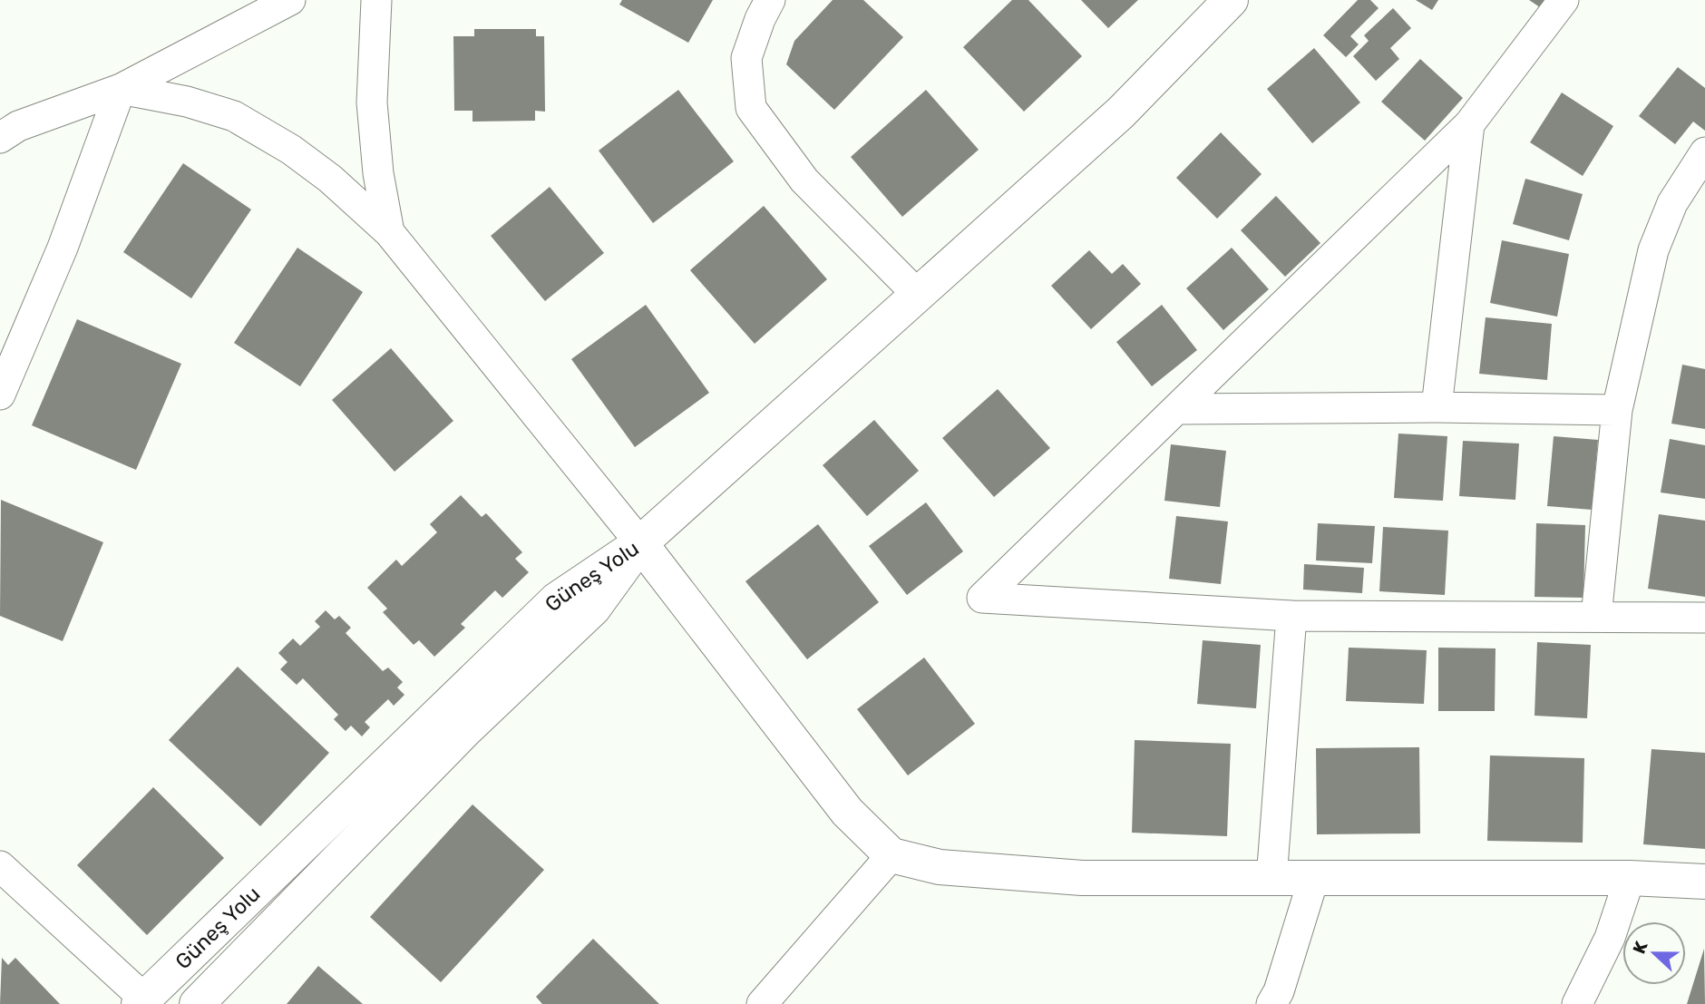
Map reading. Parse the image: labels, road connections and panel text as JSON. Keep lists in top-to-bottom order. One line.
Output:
{"streets":{"street":["Güneş Yolu"]},"north":"left"}
